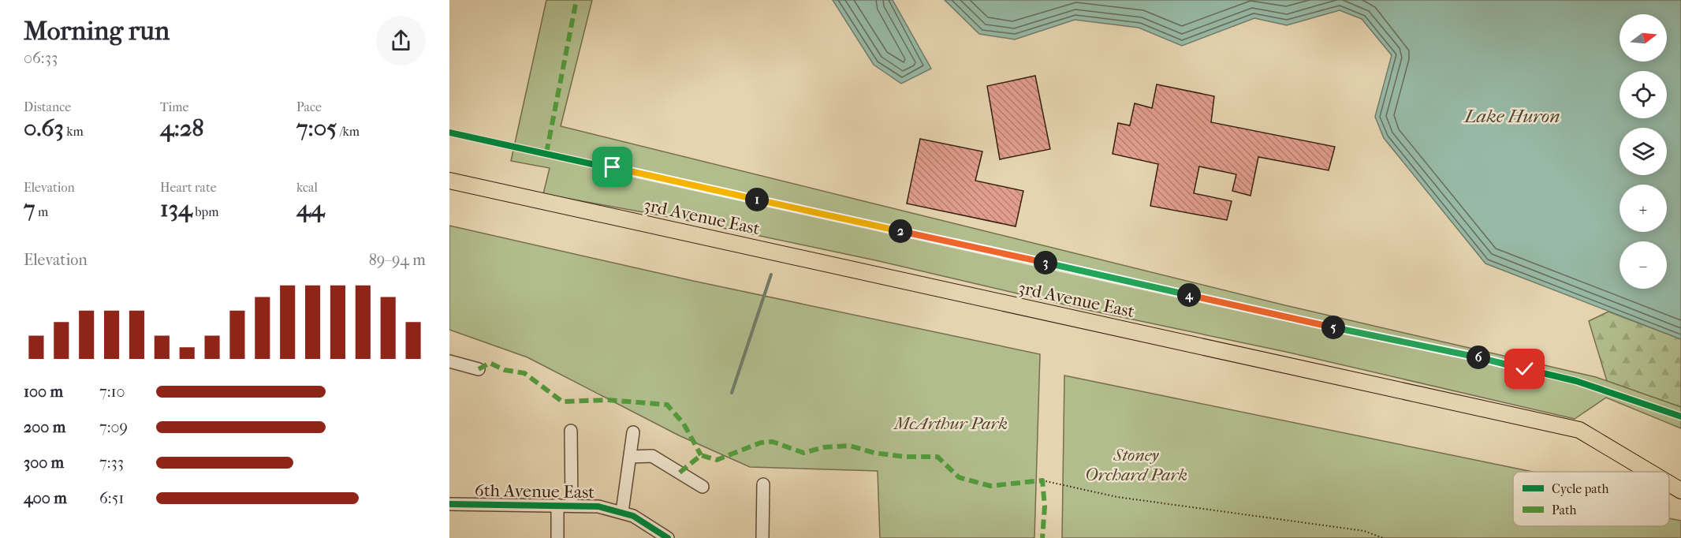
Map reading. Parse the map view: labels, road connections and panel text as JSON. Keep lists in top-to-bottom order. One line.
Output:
{"streets":{"main road":["3rd Avenue East"],"street":["6th Avenue East"]},"water":["Lake Huron"],"parks":["McArthur Park","Stoney Orchard Park"],"legend":["Cycle path","Path"],"north":"right","page":{"heading":["Morning run","06:33"],"map_buttons":["+","−"],"stats":[["Distance","0.63 km"],["Time","4:28"],["Pace","7:05 /km"],["Elevation","7 m"],["Heart rate","134 bpm"],["kcal","44"]],"pins":["1","2","3","4","5","6"],"chart":["Elevation","89–94 m"],"list":[{"name":"100 m","note":"7:10"},{"name":"200 m","note":"7:09"},{"name":"300 m","note":"7:33"},{"name":"400 m","note":"6:51"}]}}
